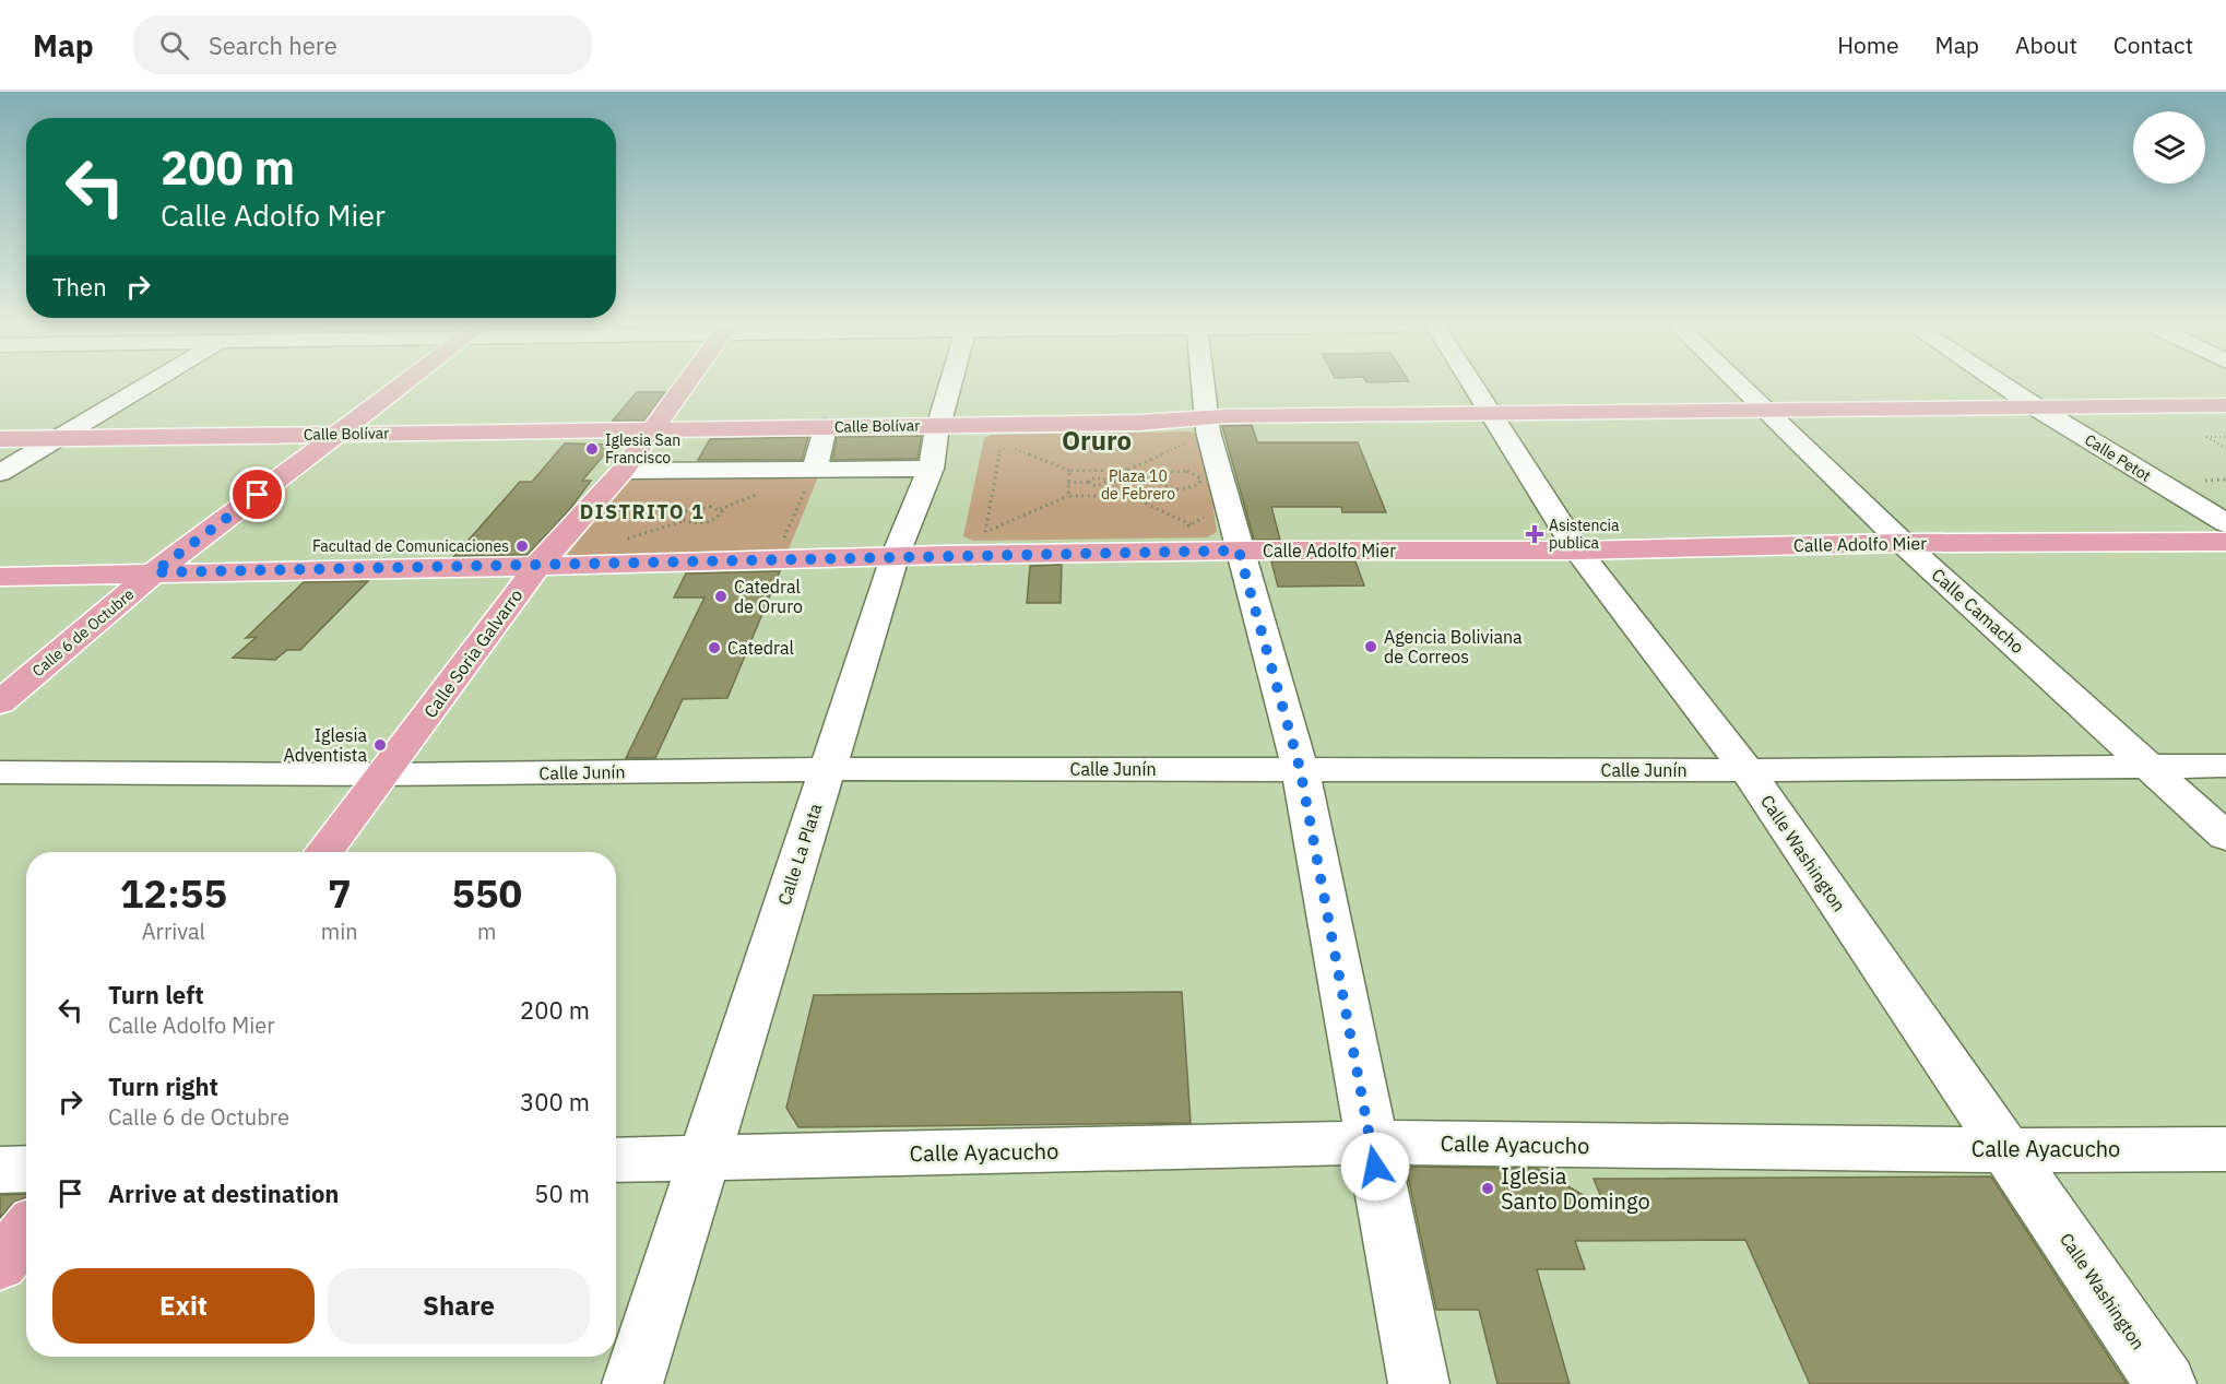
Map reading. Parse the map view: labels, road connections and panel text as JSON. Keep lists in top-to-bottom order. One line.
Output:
{"streets":{"main road":["Calle Bolívar","Calle Adolfo Mier","Calle 6 de Octubre","Calle Soria Galvarro"],"street":["Calle Petot","Calle Camacho","Calle Junín","Calle Washington","Calle La Plata","Calle Ayacucho"]},"crossings":[["Calle Bolívar","Calle Petot"],["Calle Bolívar","Calle Camacho"],["Calle Bolívar","Calle 6 de Octubre"],["Calle Bolívar","Calle Soria Galvarro"],["Calle Bolívar","Calle Washington"],["Calle Bolívar","Calle La Plata"],["Calle Adolfo Mier","Calle Camacho"],["Calle Adolfo Mier","Calle 6 de Octubre"],["Calle Adolfo Mier","Calle Soria Galvarro"],["Calle Adolfo Mier","Calle Washington"],["Calle Adolfo Mier","Calle La Plata"],["Calle Camacho","Calle Junín"],["Calle Soria Galvarro","Calle Junín"],["Calle Junín","Calle Washington"],["Calle Junín","Calle La Plata"],["Calle Washington","Calle Ayacucho"],["Calle La Plata","Calle Ayacucho"]],"districts":["Oruro","DISTRITO 1"],"parks":["Plaza 10 de Febrero"],"places":{"other":["Iglesia San Francisco","Facultad de Comunicaciones","Catedral de Oruro","Agencia Boliviana de Correos","Catedral","Iglesia Adventista","Iglesia Santo Domingo"],"health":["Asistencia publica"]},"page":{"header":"Map","search":"Search here","nav":["Home","Map","About","Contact"],"turn":["200 m","Calle Adolfo Mier"],"then":"Then","eta":["12:55","Arrival","7","min","550","m"],"list":[{"name":"Turn left","note":"Calle Adolfo Mier","value":"200 m"},{"name":"Turn right","note":"Calle 6 de Octubre","value":"300 m"},{"name":"Arrive at destination","value":"50 m"}],"buttons":["Exit","Share"]}}
